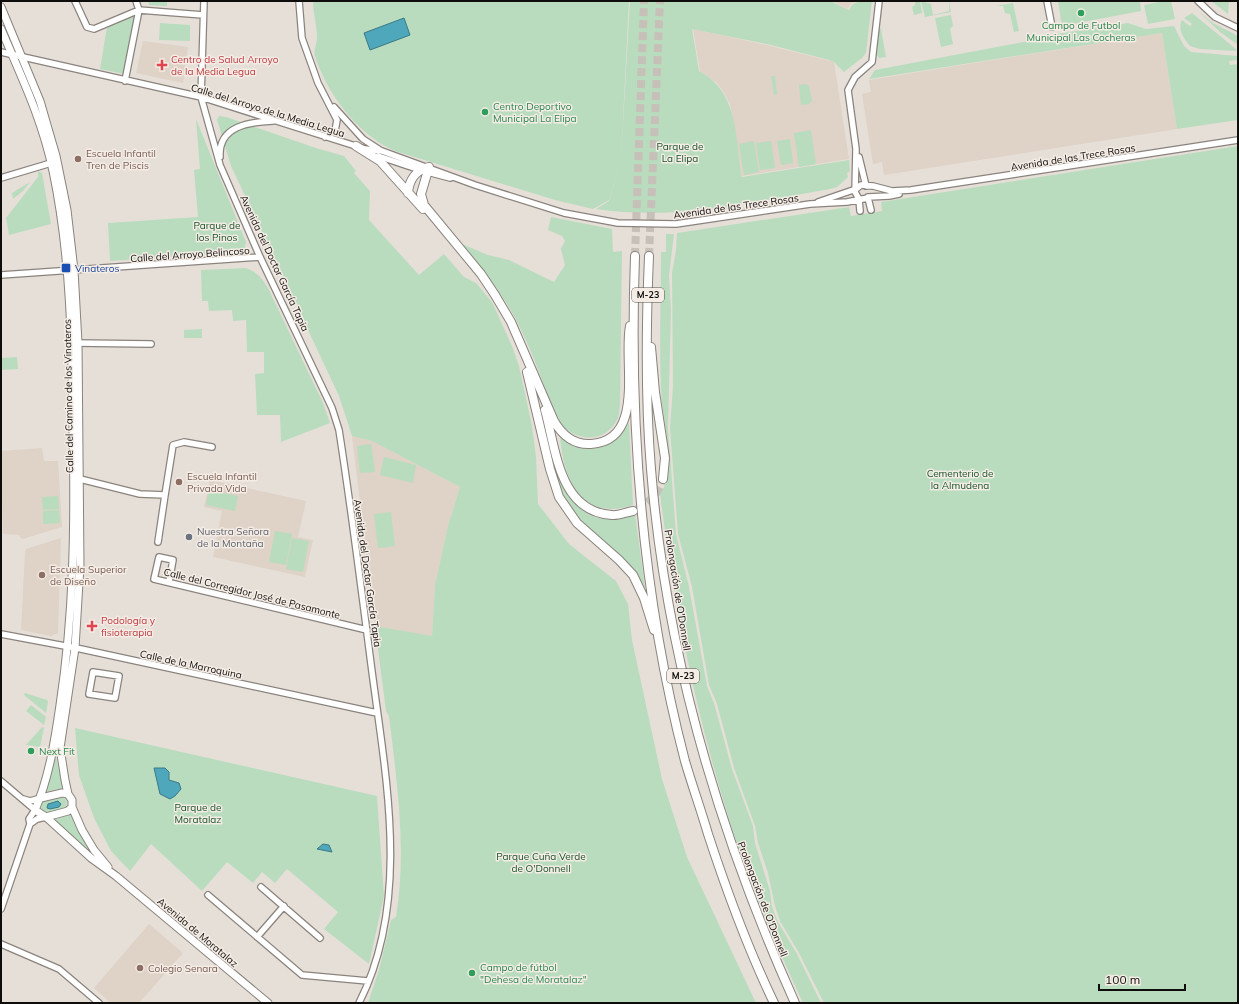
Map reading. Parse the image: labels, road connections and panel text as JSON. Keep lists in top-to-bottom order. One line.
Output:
{"streets":{"highway":["M-23","Prolongación de O'Donnell"],"main road":["Calle del Camino de los Vinateros","Avenida de Moratalaz"],"street":["Calle del Arroyo de la Media Legua","Avenida de las Trece Rosas","Calle del Arroyo Belincoso","Avenida del Doctor García Tapia","Calle del Corregidor José de Pasamonte","Calle de la Marroquina"]},"crossings":[["Calle del Arroyo de la Media Legua","Avenida de las Trece Rosas"],["Calle del Arroyo de la Media Legua","Avenida del Doctor García Tapia"],["Calle del Arroyo de la Media Legua","Calle del Camino de los Vinateros"],["Calle del Arroyo Belincoso","Avenida del Doctor García Tapia"],["Calle del Arroyo Belincoso","Calle del Camino de los Vinateros"],["Avenida del Doctor García Tapia","Calle del Corregidor José de Pasamonte"],["Avenida del Doctor García Tapia","Calle de la Marroquina"],["Calle del Camino de los Vinateros","Calle de la Marroquina"],["Calle del Camino de los Vinateros","Avenida de Moratalaz"]],"parks":["Parque de La Elipa","Parque de los Pinos","Cementerio de la Almudena","Parque de Moratalaz","Parque Cuña Verde de O'Donnell"],"places":{"other":["Campo de Futbol Municipal Las Cocheras","Centro Deportivo Municipal La Elipa","Escuela Infantil Tren de Piscis","Escuela Infantil Privada Vida","Nuestra Señora de la Montaña","Escuela Superior de Diseño","Next Fit","Colegio Senara","Campo de fútbol \"Dehesa de Moratalaz\""],"health":["Centro de Salud Arroyo de la Media Legua","Podología y fisioterapia"],"transit":["Vinateros"]},"scale_bar":"100 m"}
